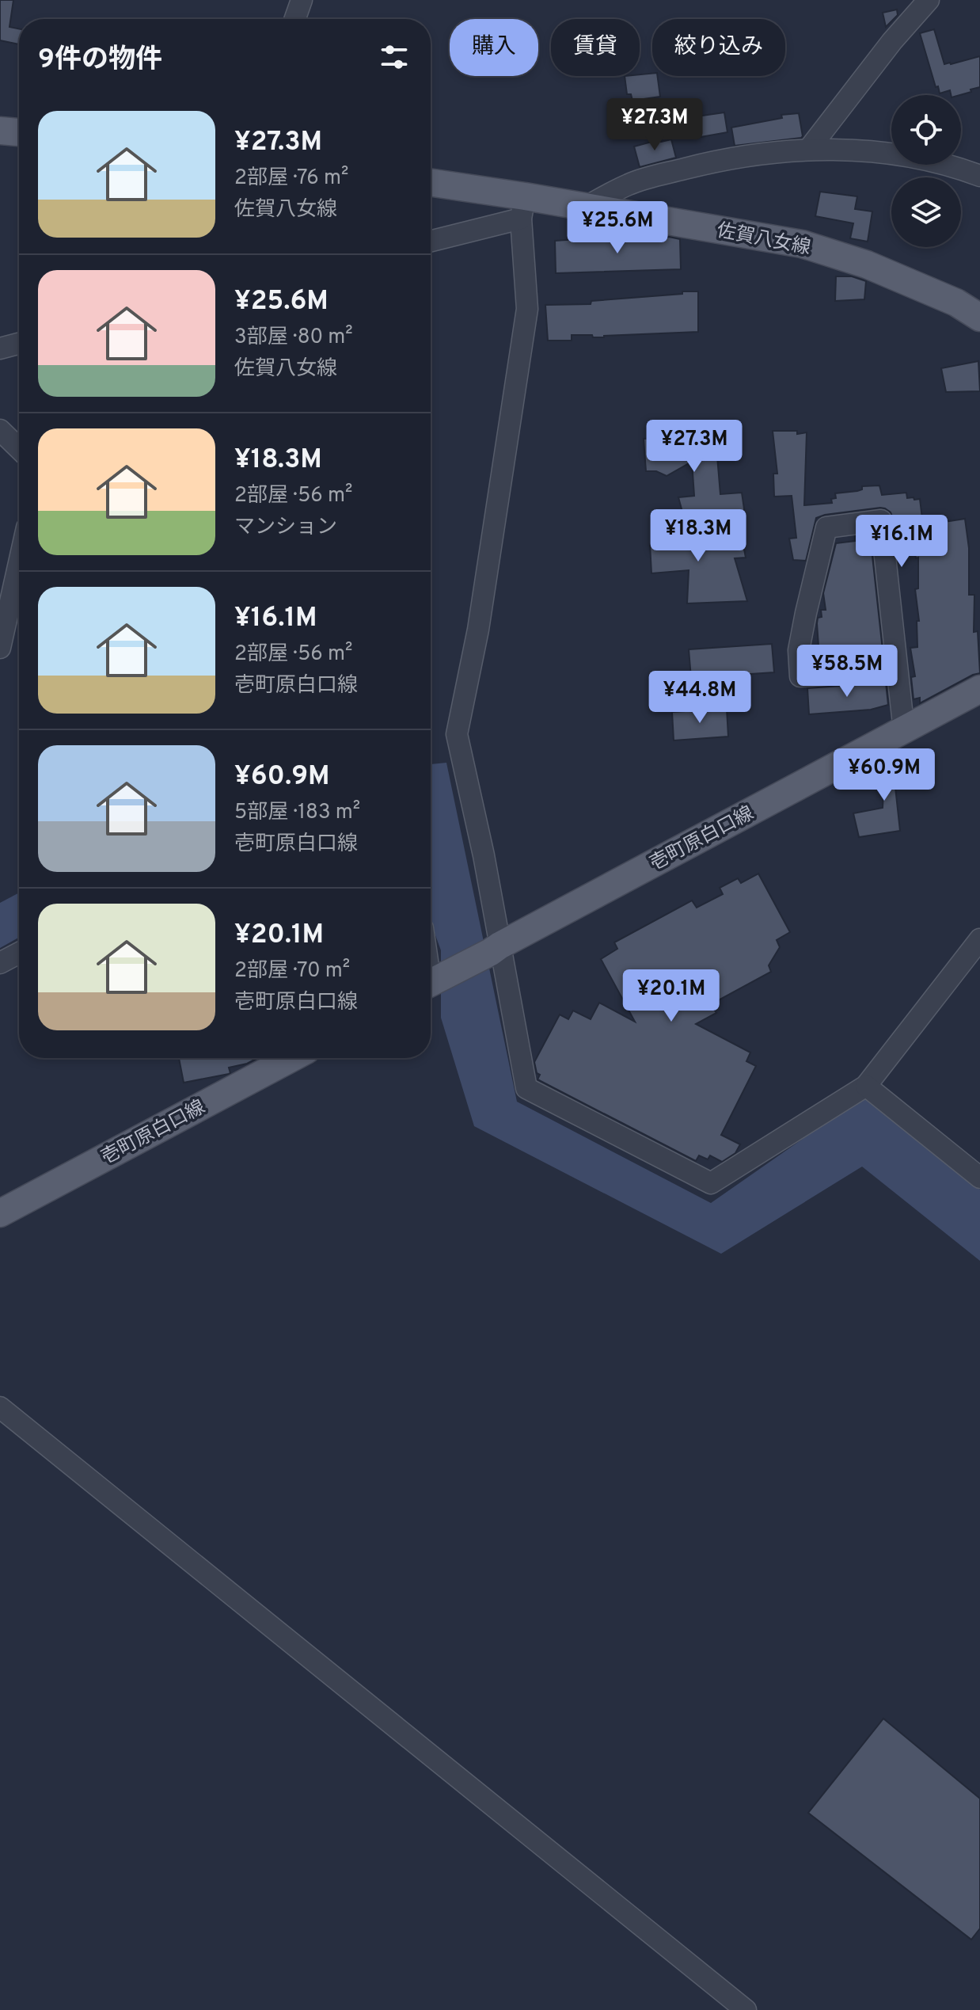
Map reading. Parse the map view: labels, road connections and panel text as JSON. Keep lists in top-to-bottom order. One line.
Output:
{"streets":{"main road":["佐賀八女線","壱町原白口線"]},"page":{"chip":["購入","賃貸","絞り込み"],"heading":"9件の物件","list":[{"name":"¥27.3M","note":"2部屋 · 76 m² · 佐賀八女線"},{"name":"¥25.6M","note":"3部屋 · 80 m² · 佐賀八女線"},{"name":"¥18.3M","note":"2部屋 · 56 m² · マンション"},{"name":"¥16.1M","note":"2部屋 · 56 m² · 壱町原白口線"},{"name":"¥60.9M","note":"5部屋 · 183 m² · 壱町原白口線"},{"name":"¥20.1M","note":"2部屋 · 70 m² · 壱町原白口線"}],"price":["¥27.3M","¥25.6M","¥27.3M","¥18.3M","¥16.1M","¥58.5M","¥44.8M","¥60.9M","¥20.1M"]}}
